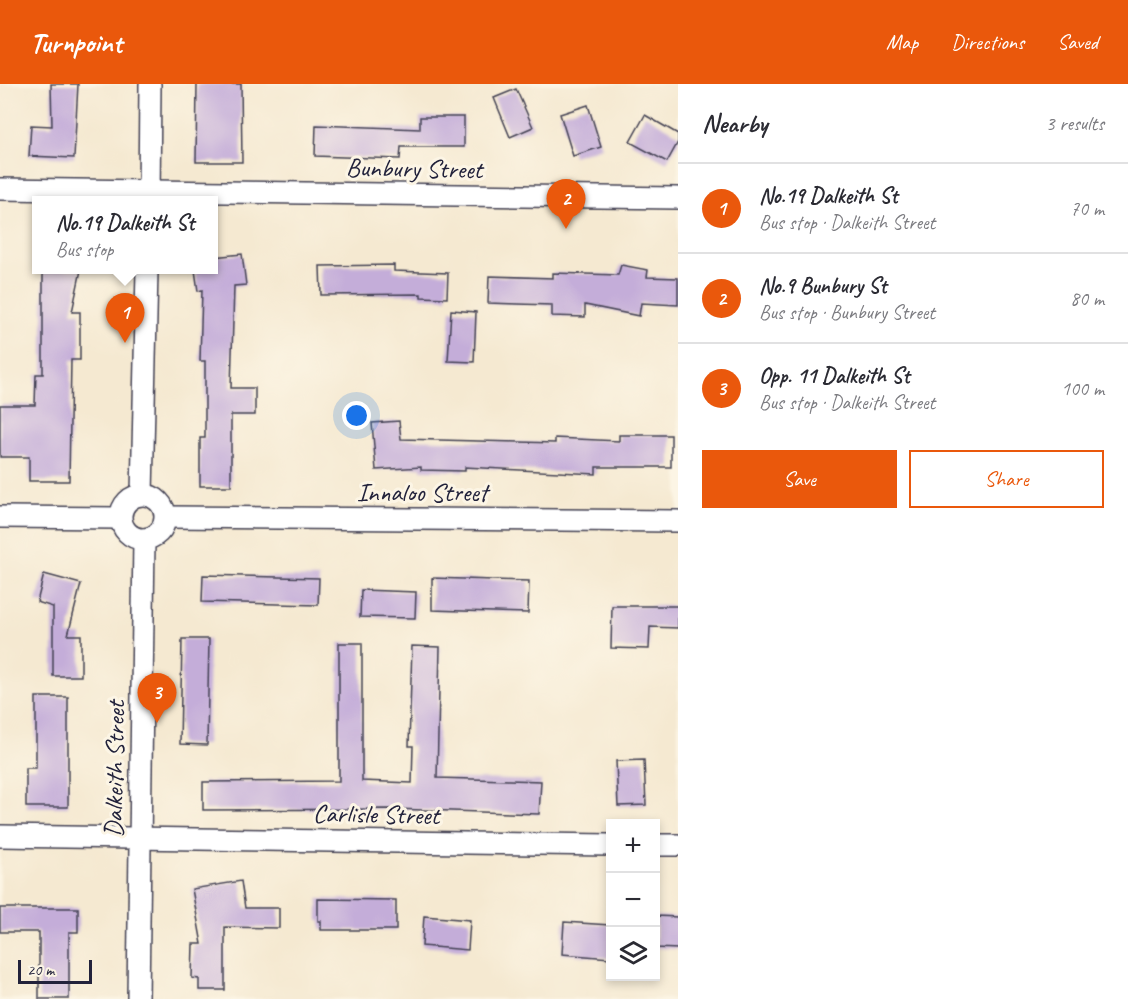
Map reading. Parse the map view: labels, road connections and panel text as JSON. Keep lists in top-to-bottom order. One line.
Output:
{"streets":{"street":["Bunbury Street","Innaloo Street","Dalkeith Street","Carlisle Street"]},"crossings":[["Innaloo Street","Dalkeith Street"],["Dalkeith Street","Carlisle Street"]],"scale_bar":"20 m","page":{"header":"Turnpoint","nav":["Map","Directions","Saved"],"heading":["Nearby","3 results"],"list":[{"mark":"1","name":"No.19 Dalkeith St","note":"Bus stop · Dalkeith Street","value":"70 m"},{"mark":"2","name":"No.9 Bunbury St","note":"Bus stop · Bunbury Street","value":"80 m"},{"mark":"3","name":"Opp. 11 Dalkeith St","note":"Bus stop · Dalkeith Street","value":"100 m"}],"pins":["2","1","3"],"popup":["No.19 Dalkeith St","Bus stop"],"buttons":["Save","Share"],"map_buttons":["+","−"],"scale":"20 m"}}
